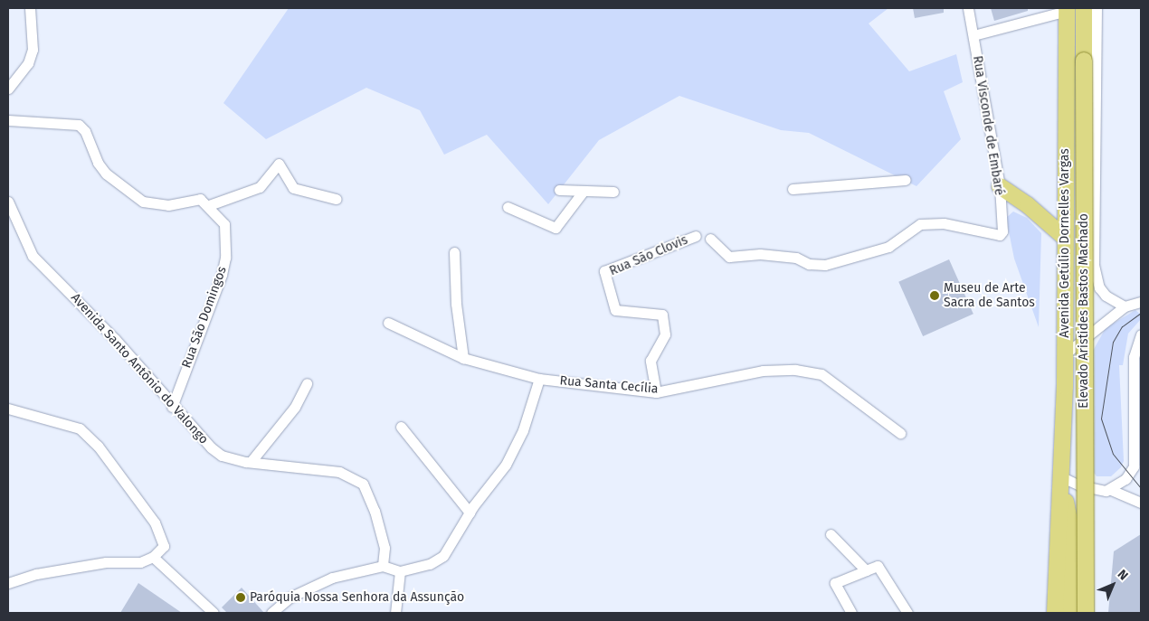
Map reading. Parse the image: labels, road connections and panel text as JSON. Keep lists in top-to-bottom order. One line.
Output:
{"streets":{"main road":["Avenida Getúlio Dornelles Vargas","Elevado Aristides Bastos Machado"],"street":["Rua Visconde de Embaré","Rua São Clovis","Rua São Domingos","Avenida Santo Antônio do Valongo","Rua Santa Cecília"]},"crossings":[["Rua São Clovis","Rua Santa Cecília"],["Rua São Domingos","Avenida Santo Antônio do Valongo"]],"places":["Museu de Arte Sacra de Santos","Paróquia Nossa Senhora da Assunção"],"north":"top right"}
